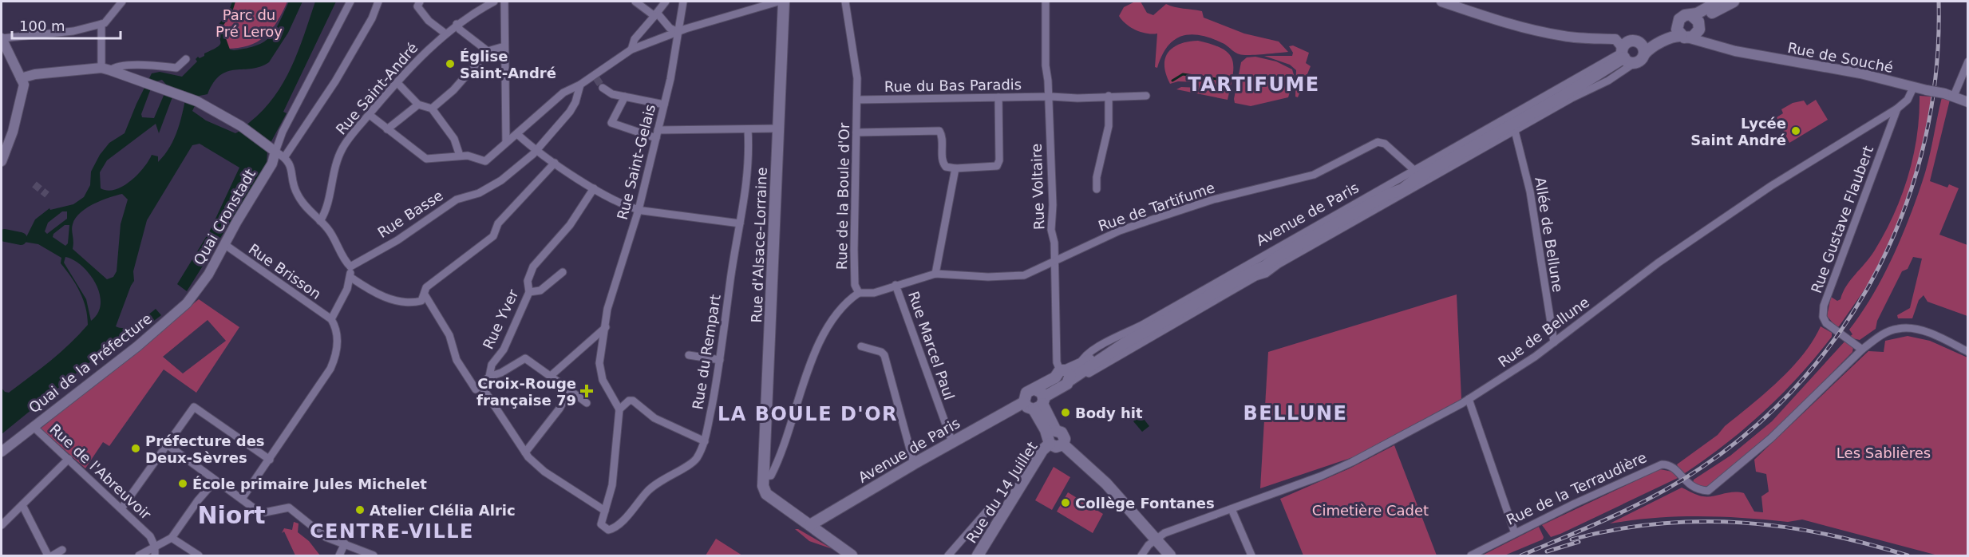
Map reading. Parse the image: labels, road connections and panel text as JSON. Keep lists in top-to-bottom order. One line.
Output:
{"streets":{"main road":["Avenue de Paris","Rue d'Alsace-Lorraine","Rue du 14 Juillet"],"street":["Rue de Souché","Rue du Bas Paradis","Rue Saint-André","Rue Saint-Gelais","Rue Voltaire","Rue de la Boule d'Or","Rue de Tartifume","Rue Basse","Quai Cronstadt","Rue Gustave Flaubert","Allée de Bellune","Rue Brisson","Rue Yver","Rue de Bellune","Rue Marcel Paul","Rue du Rempart","Quai de la Préfecture","Rue de l'Abreuvoir","Rue de la Terraudière"]},"crossings":[["Rue de Souché","Rue de Bellune"],["Rue du Bas Paradis","Rue Voltaire"],["Rue du Bas Paradis","Rue de la Boule d'Or"],["Rue Voltaire","Rue de Tartifume"],["Rue Voltaire","Avenue de Paris"],["Rue de la Boule d'Or","Rue de Tartifume"],["Rue de Tartifume","Avenue de Paris"],["Rue de Tartifume","Rue Marcel Paul"],["Avenue de Paris","Allée de Bellune"],["Avenue de Paris","Rue d'Alsace-Lorraine"],["Avenue de Paris","Rue Marcel Paul"],["Quai Cronstadt","Rue Brisson"],["Quai Cronstadt","Quai de la Préfecture"],["Rue Gustave Flaubert","Rue de Bellune"],["Rue Gustave Flaubert","Rue de la Terraudière"],["Allée de Bellune","Rue de Bellune"],["Quai de la Préfecture","Rue de l'Abreuvoir"]],"districts":["TARTIFUME","BELLUNE","LA BOULE D'OR","Niort","CENTRE-VILLE"],"parks":["Parc du Pré Leroy","Les Sablières","Cimetière Cadet"],"places":{"other":["Église Saint-André","Lycée Saint André","Body hit","Préfecture des Deux-Sèvres","École primaire Jules Michelet","Collège Fontanes","Atelier Clélia Alric"],"health":["Croix-Rouge française 79"]},"scale_bar":"100 m"}
